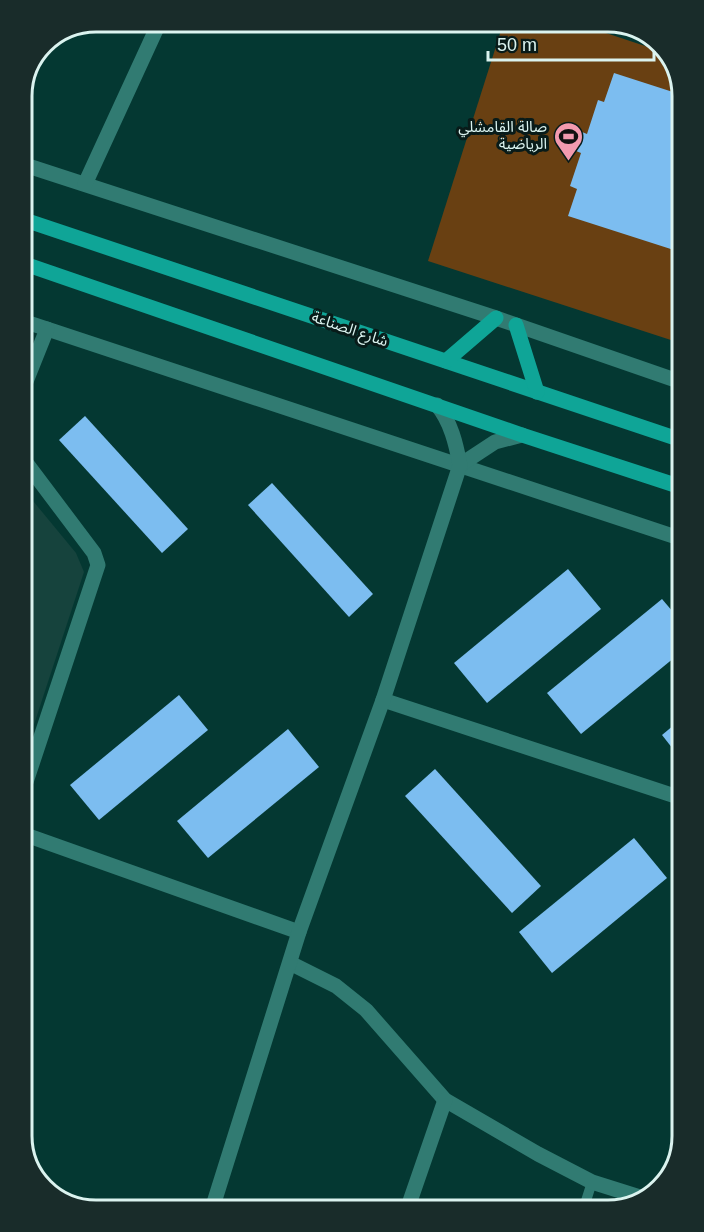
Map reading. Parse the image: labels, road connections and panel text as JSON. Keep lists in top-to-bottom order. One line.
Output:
{"streets":{"street":["شارع الصناعة"]},"places":{"sports":["صالة القامشلي الرياضية"]},"scale_bar":"50 m"}
